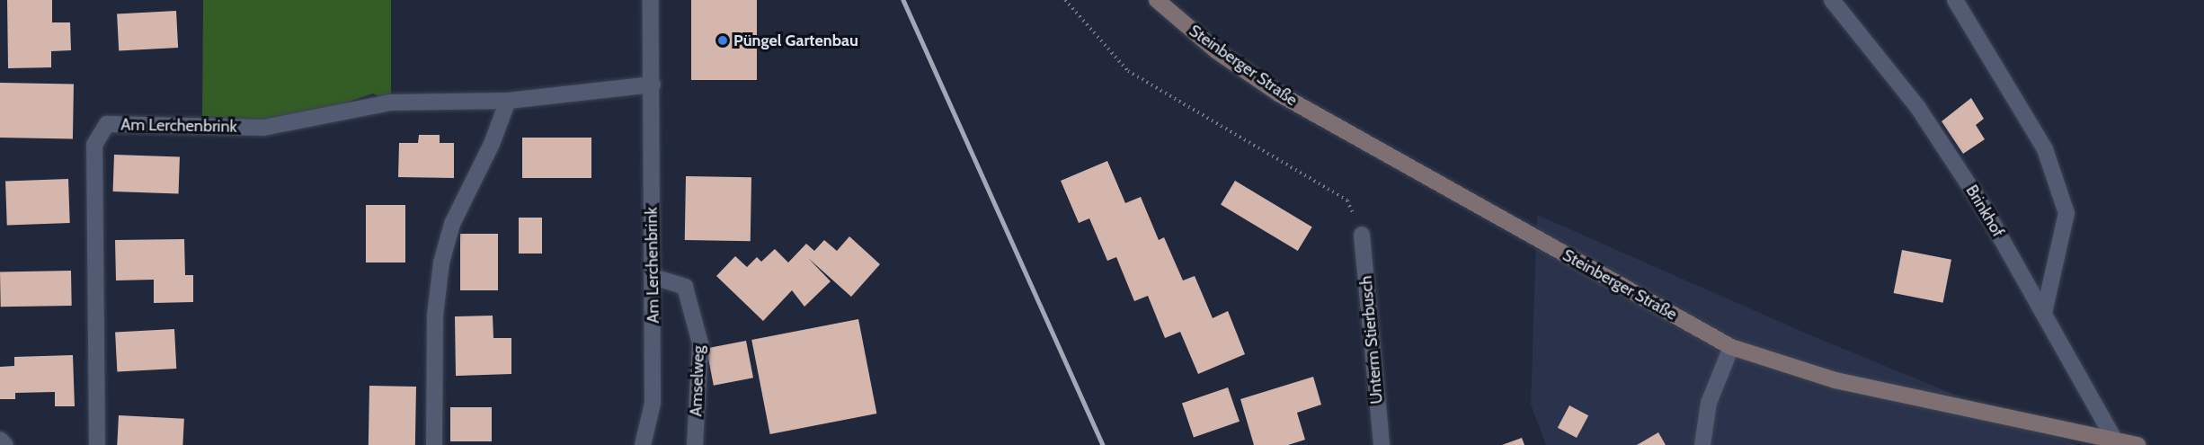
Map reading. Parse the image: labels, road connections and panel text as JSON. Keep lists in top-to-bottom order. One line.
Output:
{"streets":{"street":["Steinberger Straße","Am Lerchenbrink","Brinkhof","Unterm Stierbusch","Amselweg"]},"crossings":[["Steinberger Straße","Brinkhof"],["Am Lerchenbrink","Amselweg"]],"places":["Püngel Gartenbau"]}
